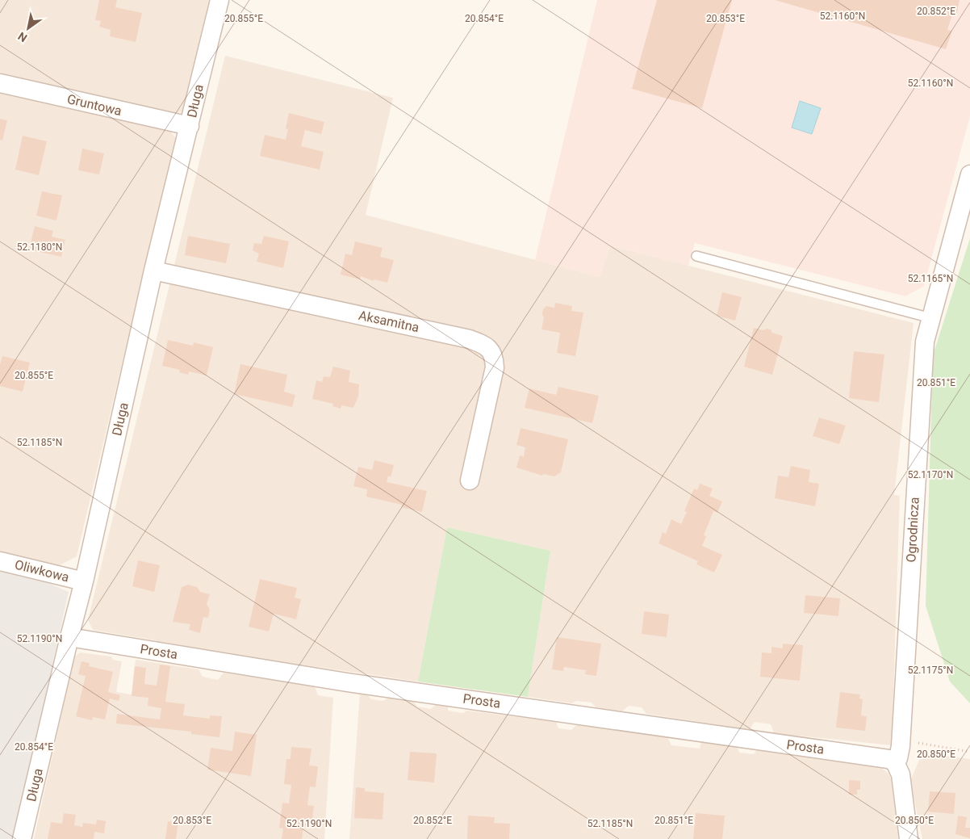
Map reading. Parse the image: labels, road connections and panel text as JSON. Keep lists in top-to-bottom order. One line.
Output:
{"streets":{"street":["Długa","Gruntowa","Aksamitna","Ogrodnicza","Oliwkowa","Prosta"]},"crossings":[["Długa","Gruntowa"],["Długa","Aksamitna"],["Długa","Oliwkowa"],["Długa","Prosta"],["Ogrodnicza","Prosta"]],"north":"bottom left","coordinates":["20.852°E","52.1160°N","20.855°E","20.853°E","20.854°E","52.1180°N","52.1165°N","20.851°E","52.1185°N","52.1170°N","52.1190°N","52.1175°N","20.850°E"]}
